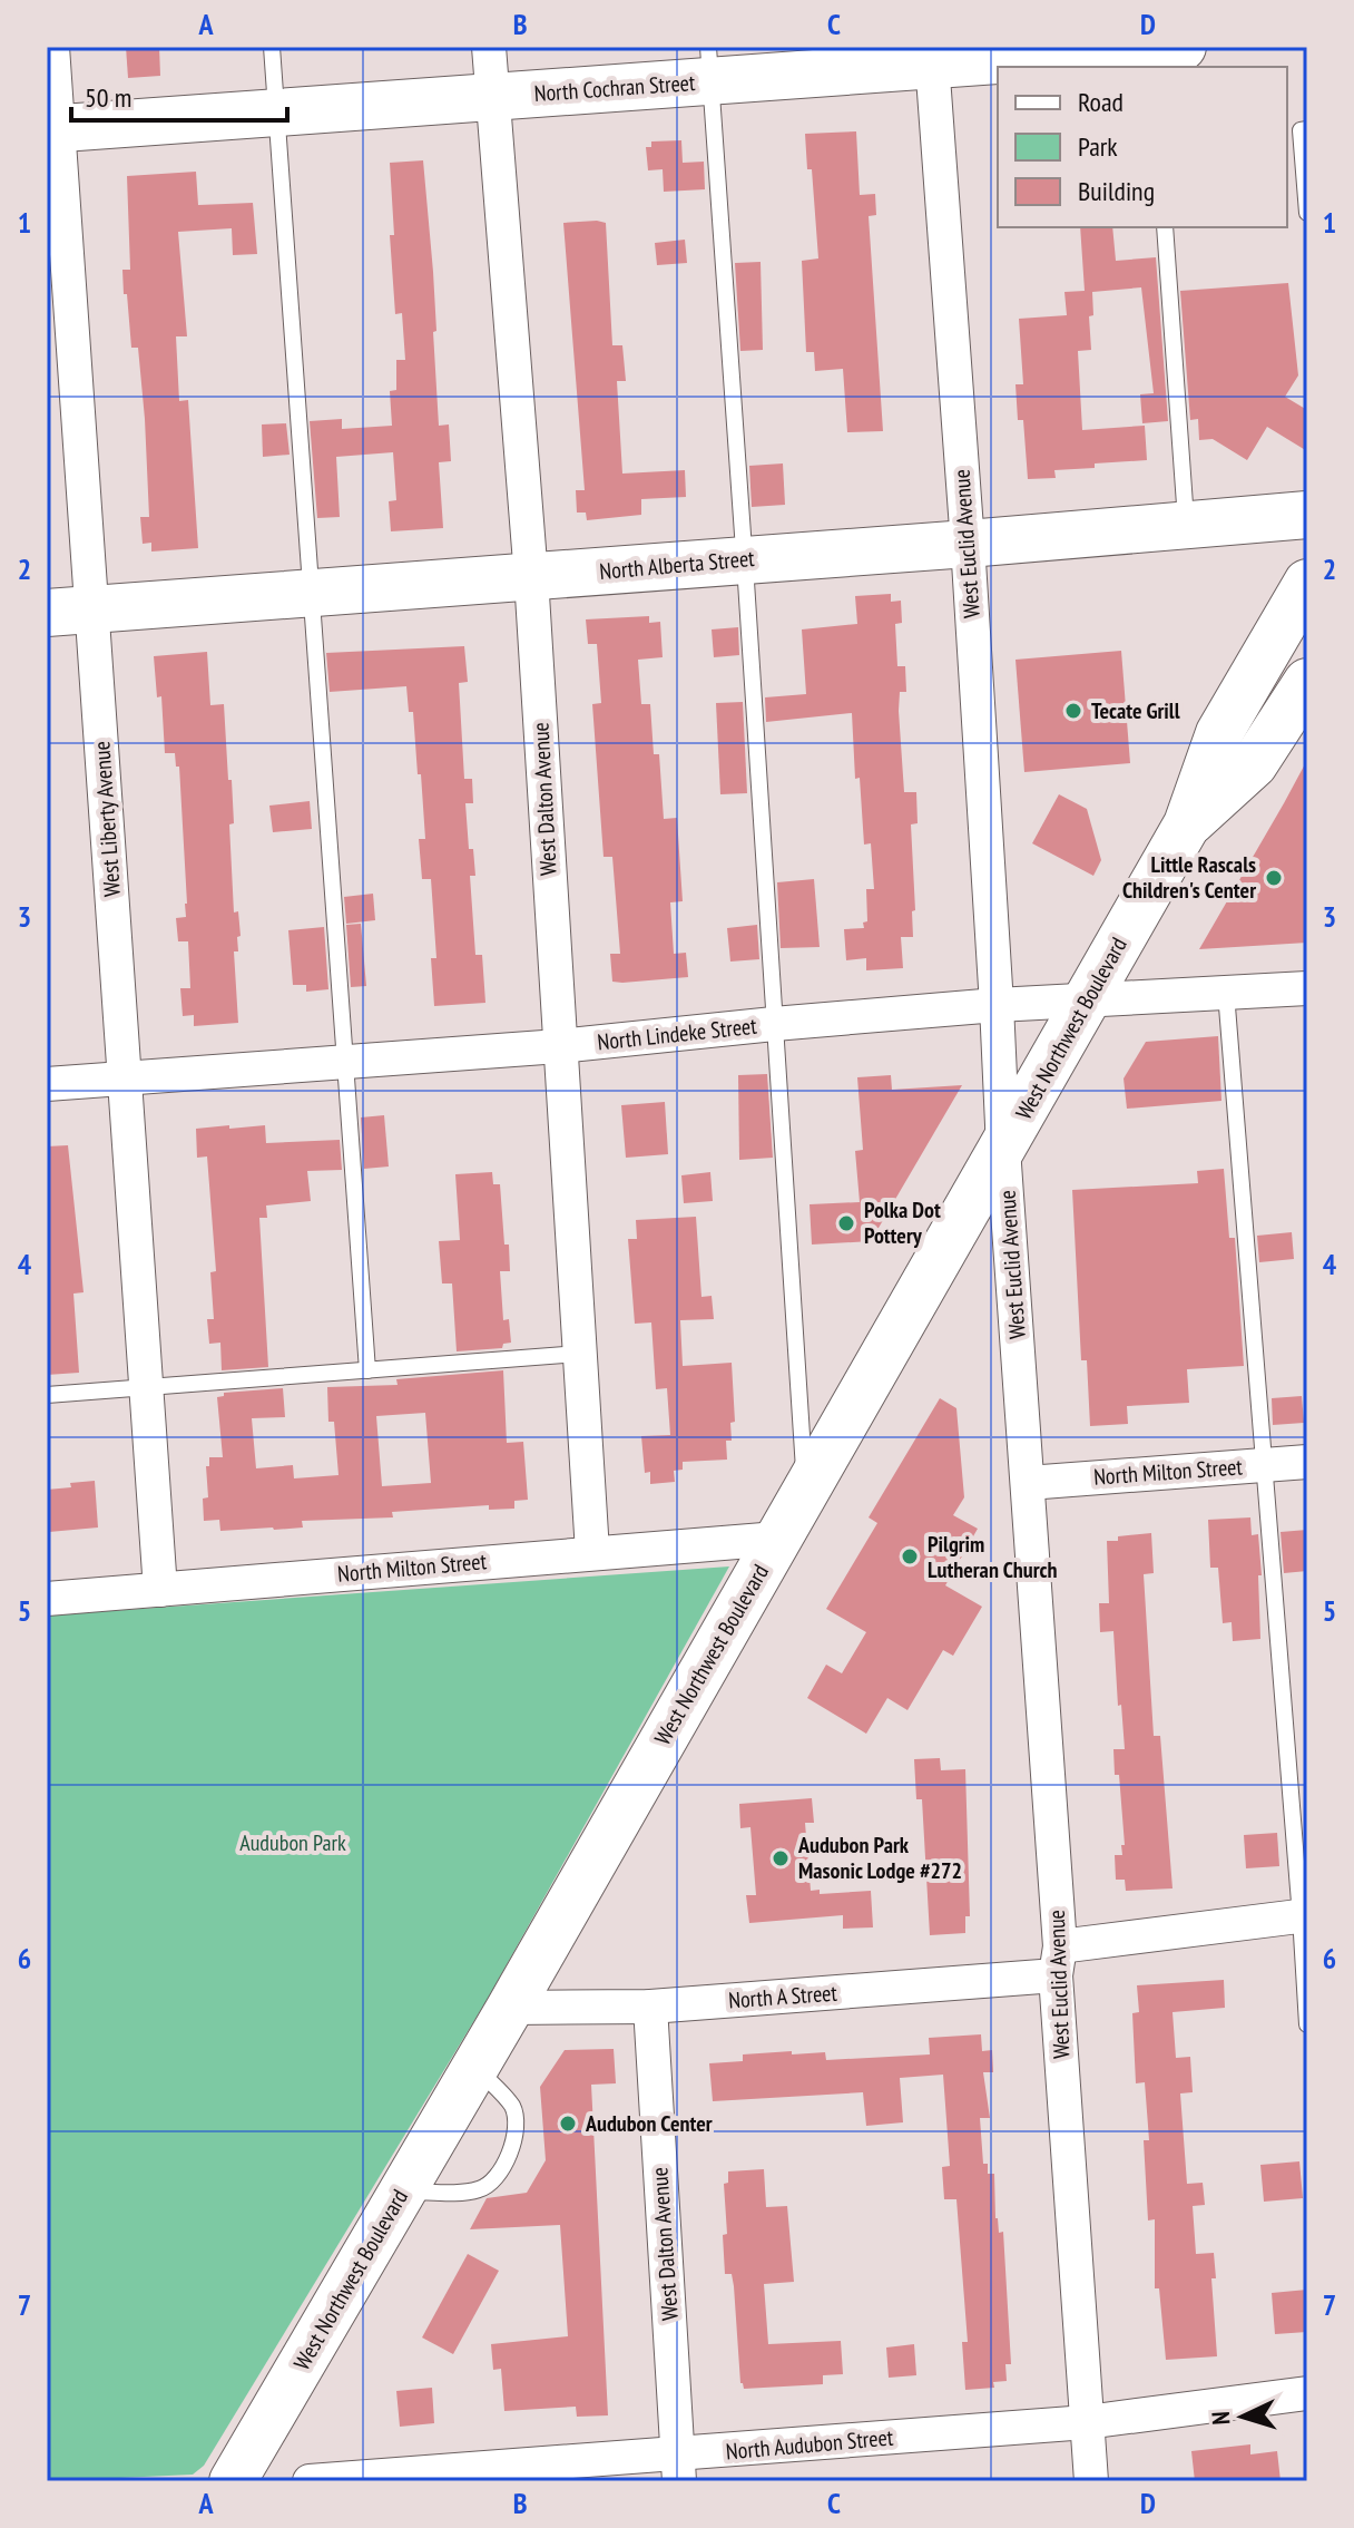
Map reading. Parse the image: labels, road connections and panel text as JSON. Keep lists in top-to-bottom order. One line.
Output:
{"streets":{"main road":["North Cochran Street","North Alberta Street","West Northwest Boulevard"],"street":["West Euclid Avenue","West Dalton Avenue","West Liberty Avenue","North Lindeke Street","North Milton Street","North A Street","North Audubon Street"]},"crossings":[["North Cochran Street","West Euclid Avenue"],["North Cochran Street","West Dalton Avenue"],["North Cochran Street","West Liberty Avenue"],["West Euclid Avenue","North Alberta Street"],["West Euclid Avenue","West Northwest Boulevard"],["West Euclid Avenue","North Lindeke Street"],["West Euclid Avenue","North Milton Street"],["West Euclid Avenue","North A Street"],["West Euclid Avenue","North Audubon Street"],["North Alberta Street","West Dalton Avenue"],["North Alberta Street","West Liberty Avenue"],["West Dalton Avenue","North Lindeke Street"],["West Dalton Avenue","North Milton Street"],["West Dalton Avenue","North A Street"],["West Dalton Avenue","North Audubon Street"],["West Liberty Avenue","North Lindeke Street"],["West Liberty Avenue","North Milton Street"],["West Northwest Boulevard","North Lindeke Street"],["West Northwest Boulevard","North Milton Street"],["West Northwest Boulevard","North A Street"]],"parks":["Audubon Park"],"places":["Tecate Grill","Little Rascals Children's Center","Polka Dot Pottery","Pilgrim Lutheran Church","Audubon Park Masonic Lodge #272","Audubon Center"],"legend":["Road","Park","Building"],"scale_bar":"50 m","north":"left","grid":{"columns":["A","B","C","D"],"rows":["1","2","3","4","5","6","7"]}}
